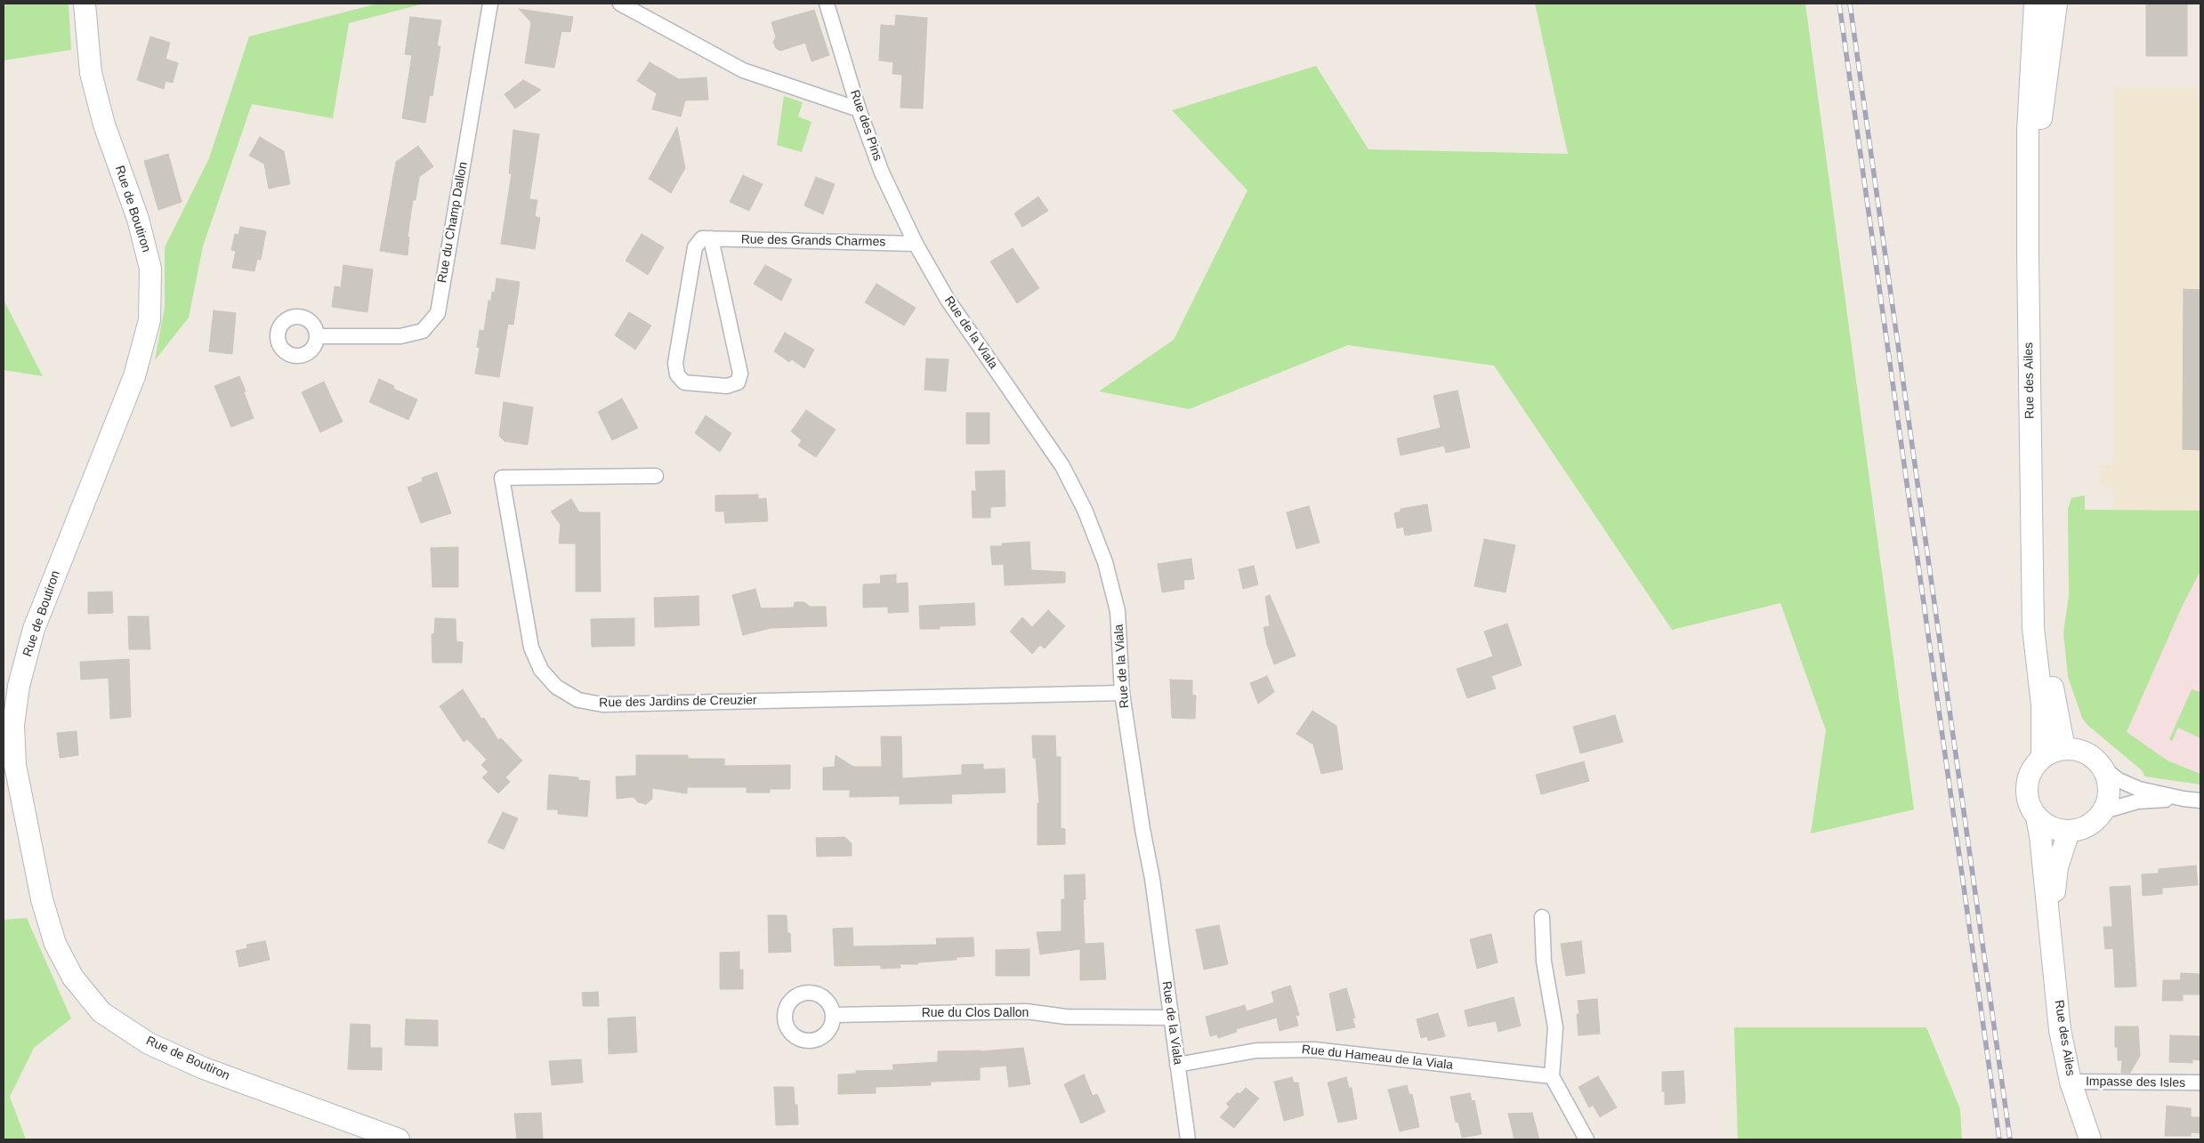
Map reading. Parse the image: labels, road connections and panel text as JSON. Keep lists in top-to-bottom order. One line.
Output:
{"streets":{"main road":["Rue de Boutiron","Rue des Ailes"],"street":["Rue des Pins","Rue du Champ Dallon","Rue des Grands Charmes","Rue de la Viala","Rue des Jardins de Creuzier","Rue du Clos Dallon","Rue du Hameau de la Viala","Impasse des Isles"]},"crossings":[["Rue des Pins","Rue des Grands Charmes"],["Rue des Pins","Rue de la Viala"],["Rue des Grands Charmes","Rue de la Viala"],["Rue de la Viala","Rue des Jardins de Creuzier"],["Rue de la Viala","Rue du Clos Dallon"],["Rue de la Viala","Rue du Hameau de la Viala"],["Rue des Ailes","Impasse des Isles"]]}
